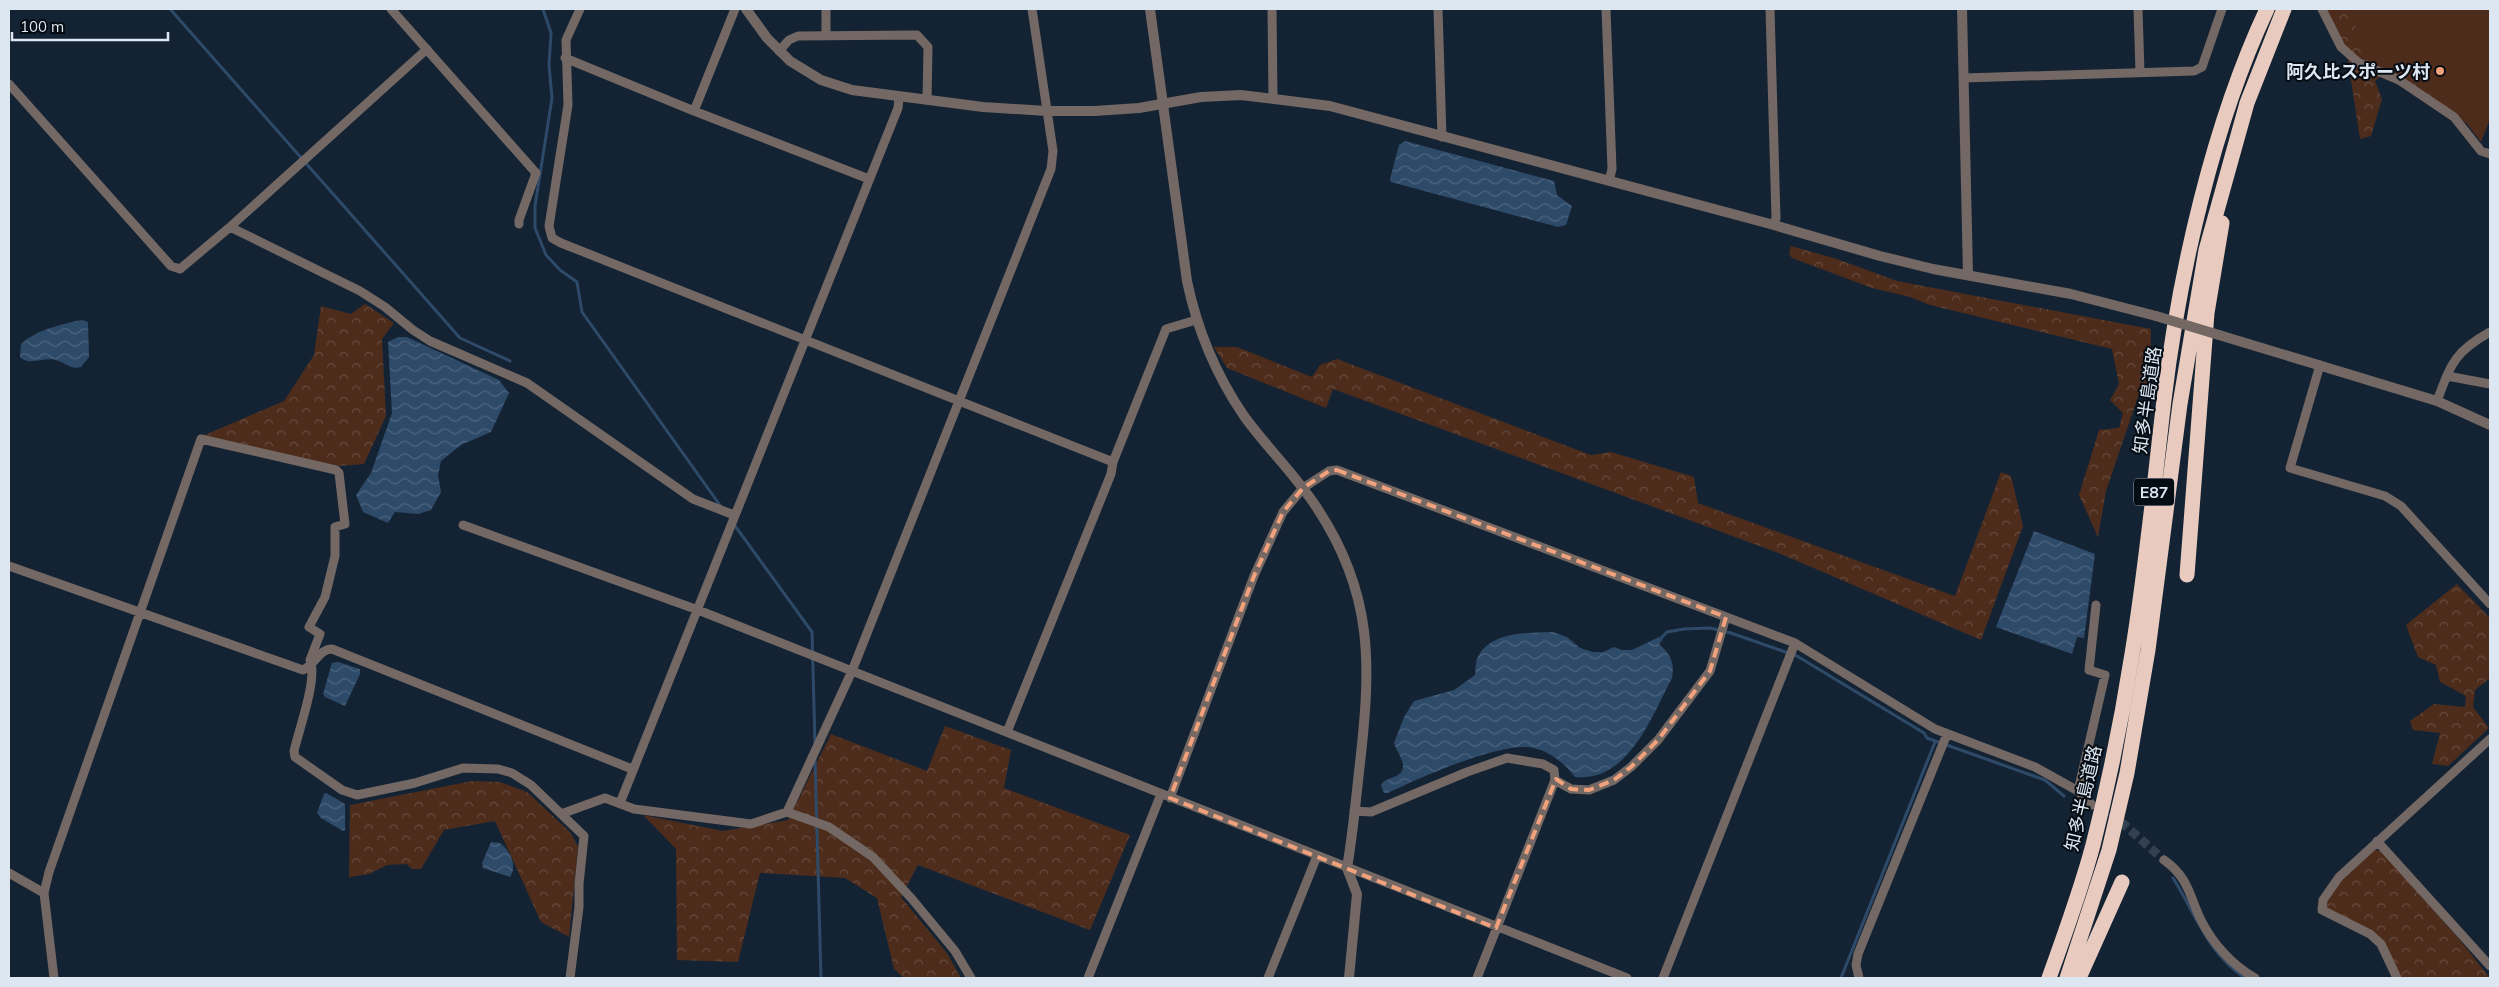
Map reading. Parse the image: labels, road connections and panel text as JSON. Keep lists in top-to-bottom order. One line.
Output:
{"streets":{"highway":["知多半島道路","E87"]},"places":["阿久比スポーツ村"],"scale_bar":"100 m"}
